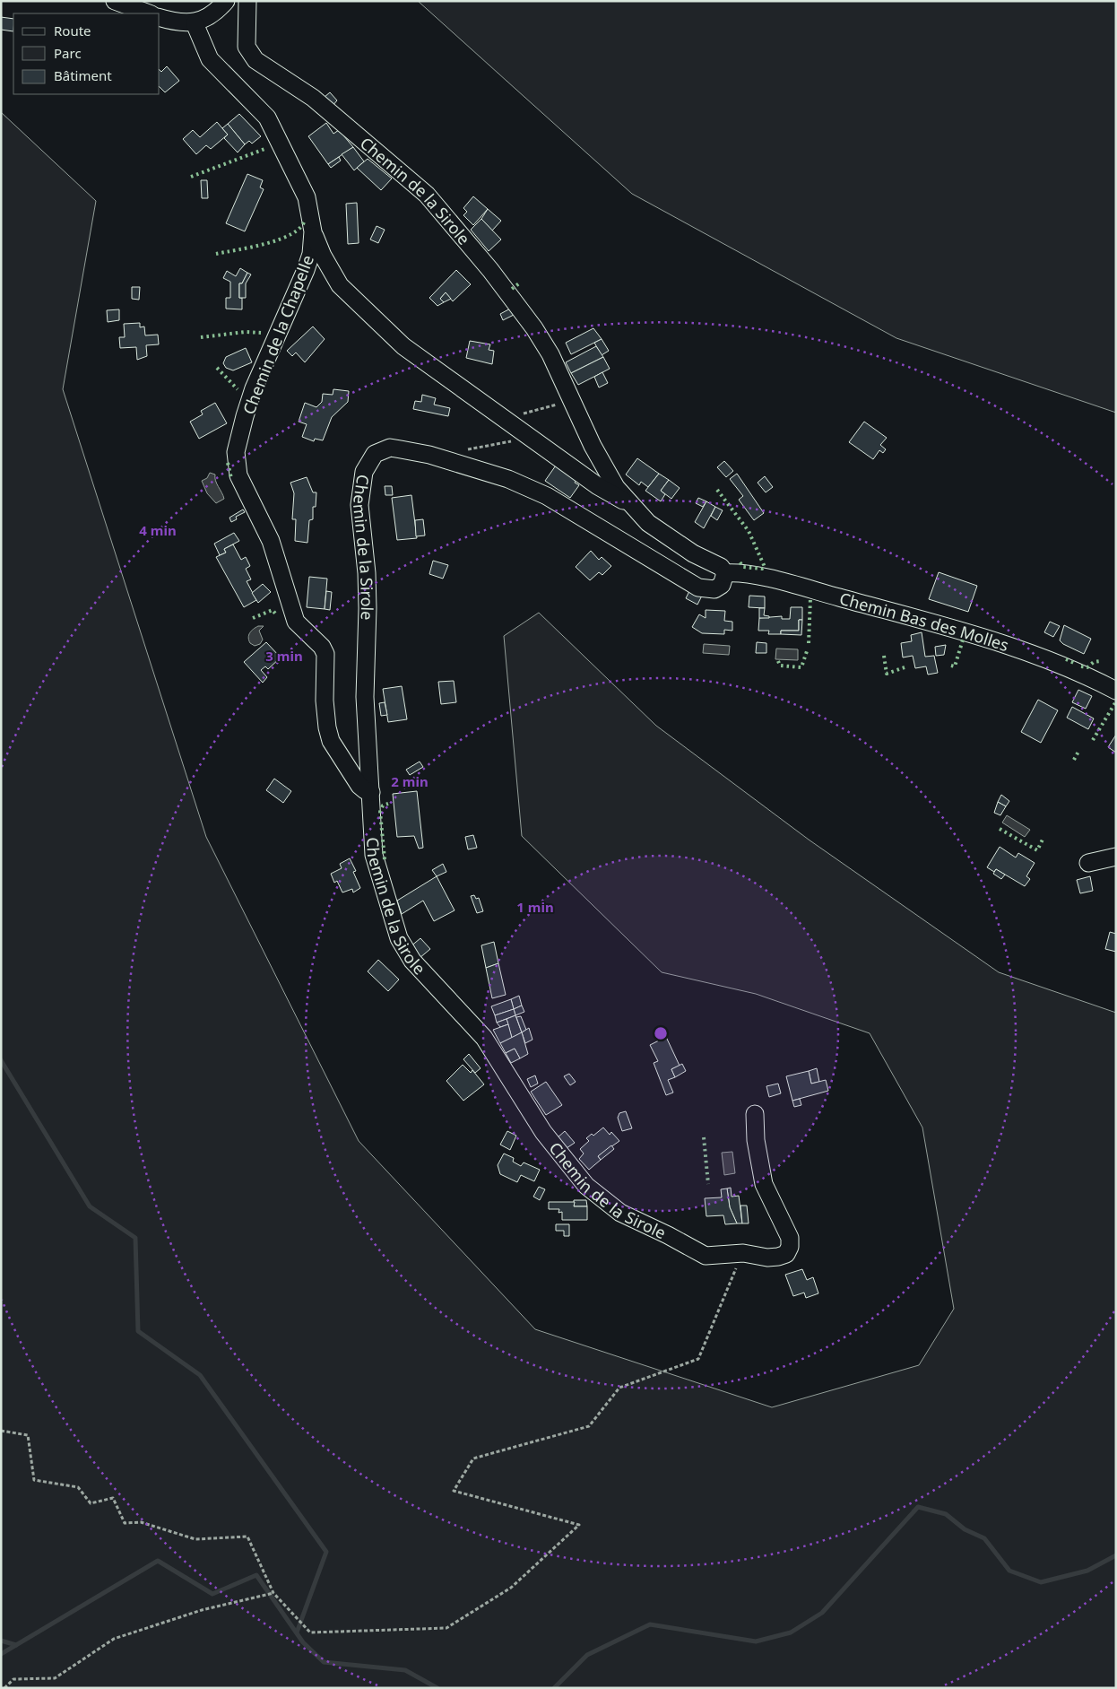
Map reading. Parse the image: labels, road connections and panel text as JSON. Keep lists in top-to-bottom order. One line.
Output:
{"streets":{"street":["Chemin de la Sirole","Chemin de la Chapelle","Chemin Bas des Molles"]},"crossings":[["Chemin de la Sirole","Chemin de la Chapelle"],["Chemin de la Sirole","Chemin Bas des Molles"]],"legend":["Route","Parc","Bâtiment"],"rings":["4 min","3 min","2 min","1 min"]}
